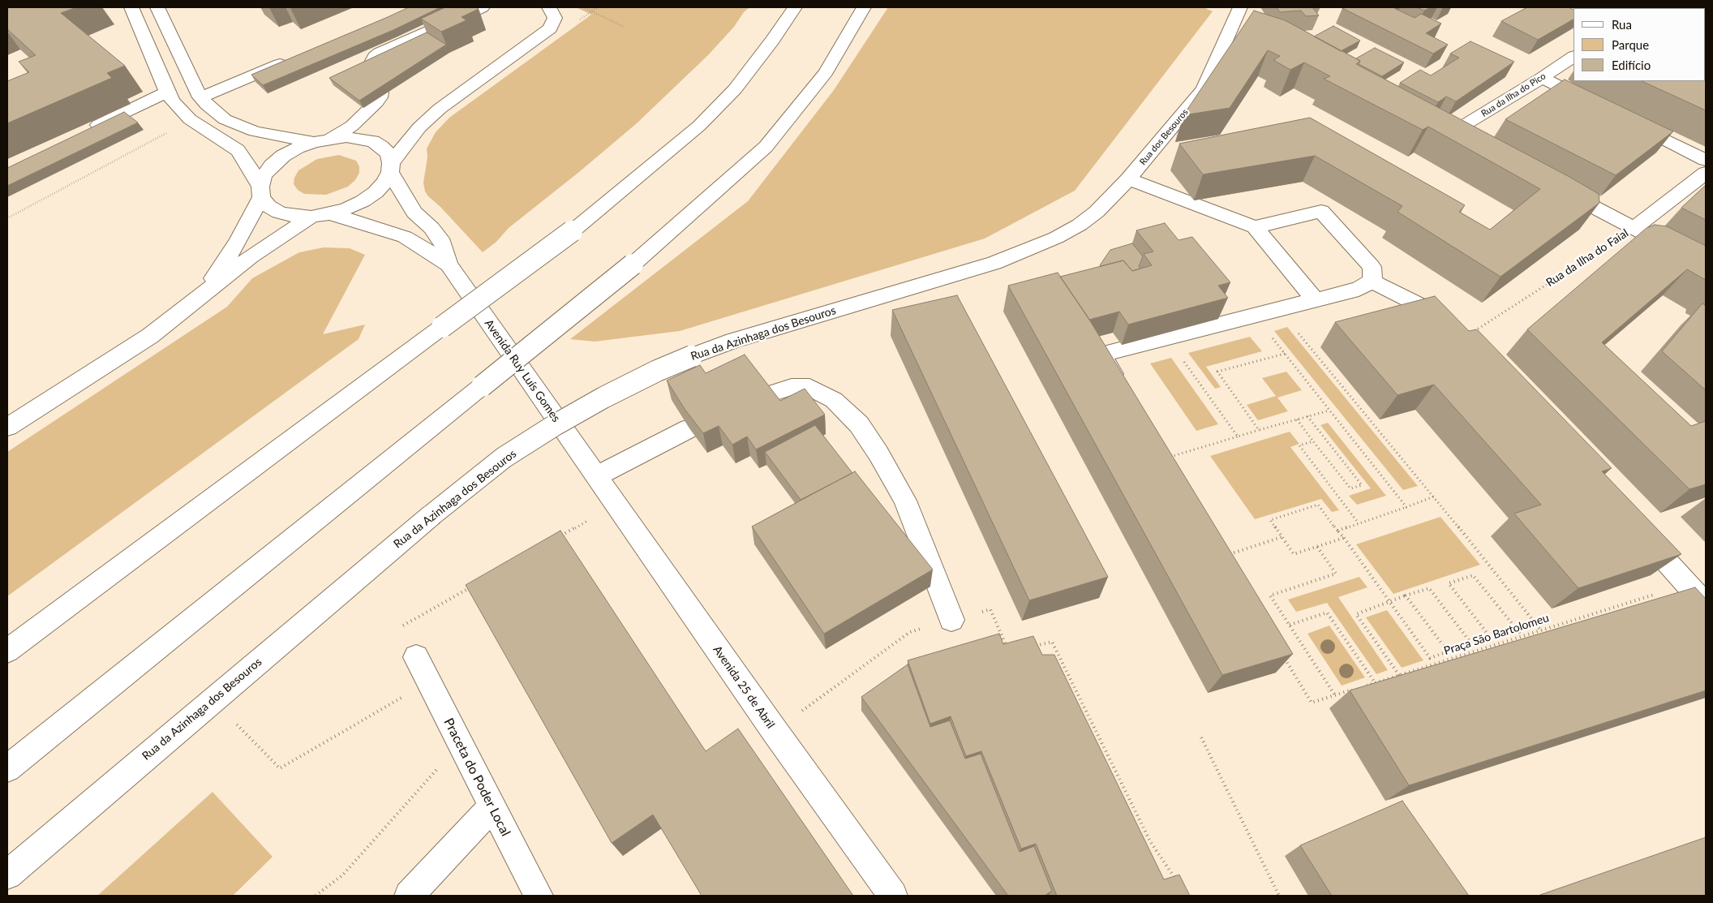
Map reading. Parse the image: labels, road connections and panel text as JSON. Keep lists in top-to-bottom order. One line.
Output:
{"streets":{"main road":["Rua da Ilha do Pico","Rua dos Besouros","Rua da Ilha do Faial","Rua da Azinhaga dos Besouros","Avenida Ruy Luís Gomes","Avenida 25 de Abril","Praceta do Poder Local"],"path":["Praça São Bartolomeu"]},"crossings":[["Rua dos Besouros","Rua da Azinhaga dos Besouros"],["Avenida Ruy Luís Gomes","Avenida 25 de Abril"]],"legend":["Rua","Parque","Edifício"]}
